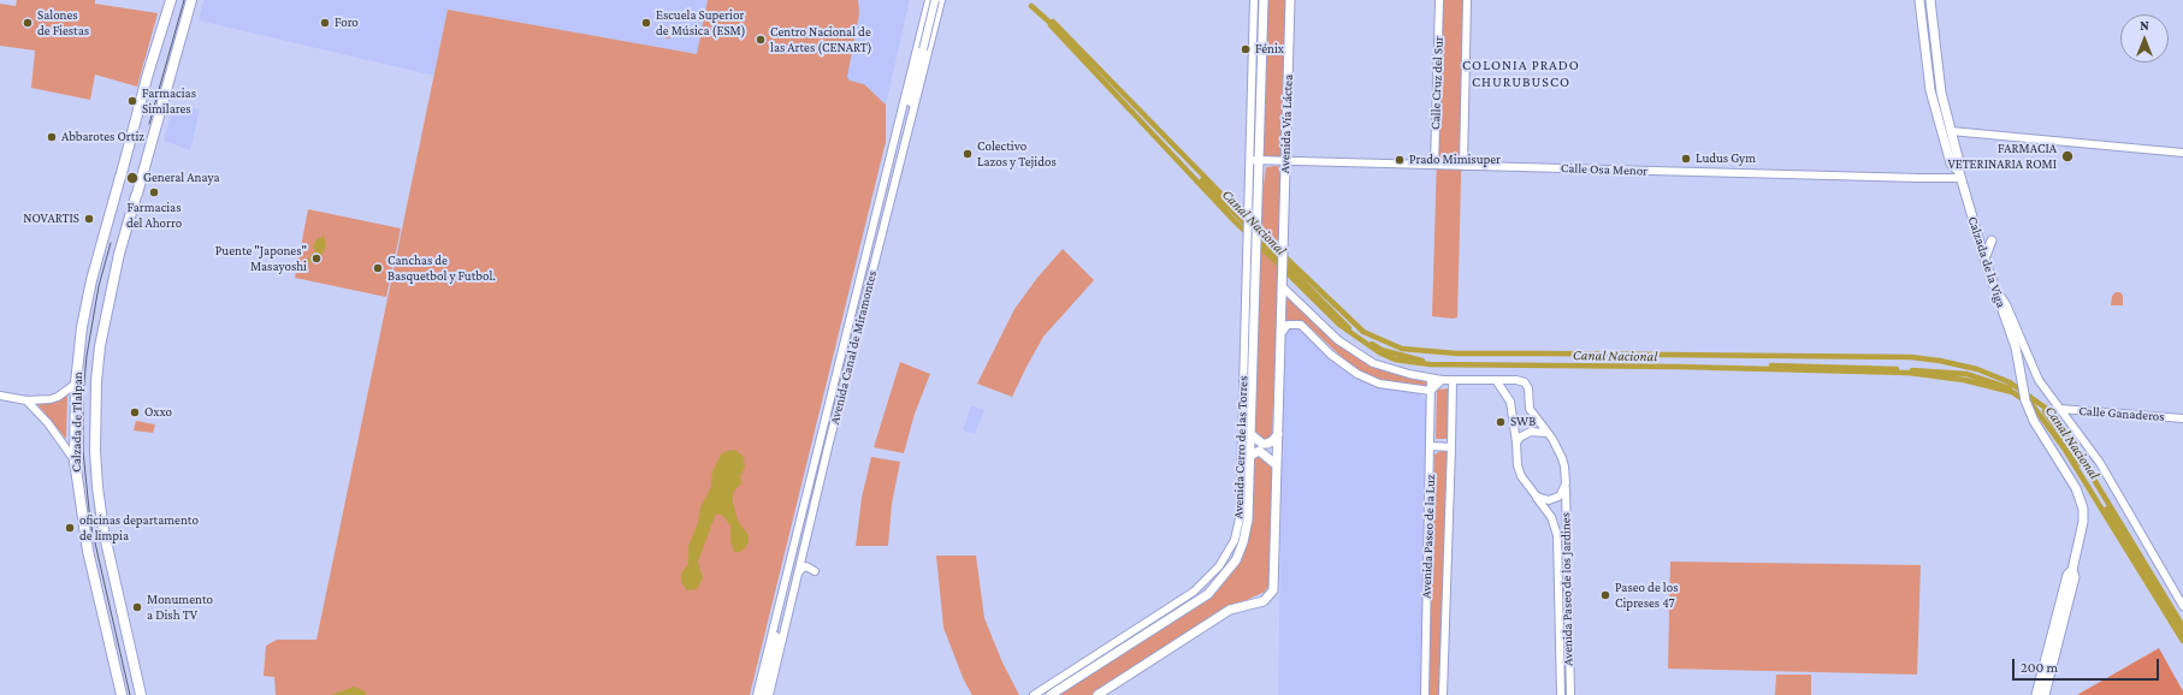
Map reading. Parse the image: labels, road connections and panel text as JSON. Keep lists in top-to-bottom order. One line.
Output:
{"streets":{"highway":["Calzada de Tlalpan"],"main road":["Avenida Vía Láctea","Calzada de la Viga","Avenida Cerro de las Torres"],"street":["Calle Cruz del Sur","Calle Osa Menor","Avenida Canal de Miramontes","Calle Ganaderos","Avenida Paseo de la Luz","Avenida Paseo de los Jardines"]},"crossings":[["Calle Cruz del Sur","Calle Osa Menor"],["Avenida Vía Láctea","Calle Osa Menor"],["Avenida Vía Láctea","Avenida Cerro de las Torres"],["Calle Osa Menor","Calzada de la Viga"],["Calle Osa Menor","Avenida Cerro de las Torres"]],"districts":["COLONIA PRADO CHURUBUSCO"],"water":["Canal Nacional"],"places":["Salones de Fiestas","Foro","Escuela Superior de Música (ESM)","Centro Nacional de las Artes (CENART)","Fénix","Farmacias Similares","Abbarotes Ortiz","Colectivo Lazos y Tejidos","FARMACIA VETERINARIA ROMI","Ludus Gym","Prado Mimisuper","General Anaya","Farmacias del Ahorro","NOVARTIS","Puente \"Japones\" Masayoshi","Canchas de Basquetbol y Futbol.","Oxxo","SWB","oficinas departamento de limpia","Paseo de los Cipreses 47","Monumento a Dish TV"],"scale_bar":"200 m","north":"top"}
